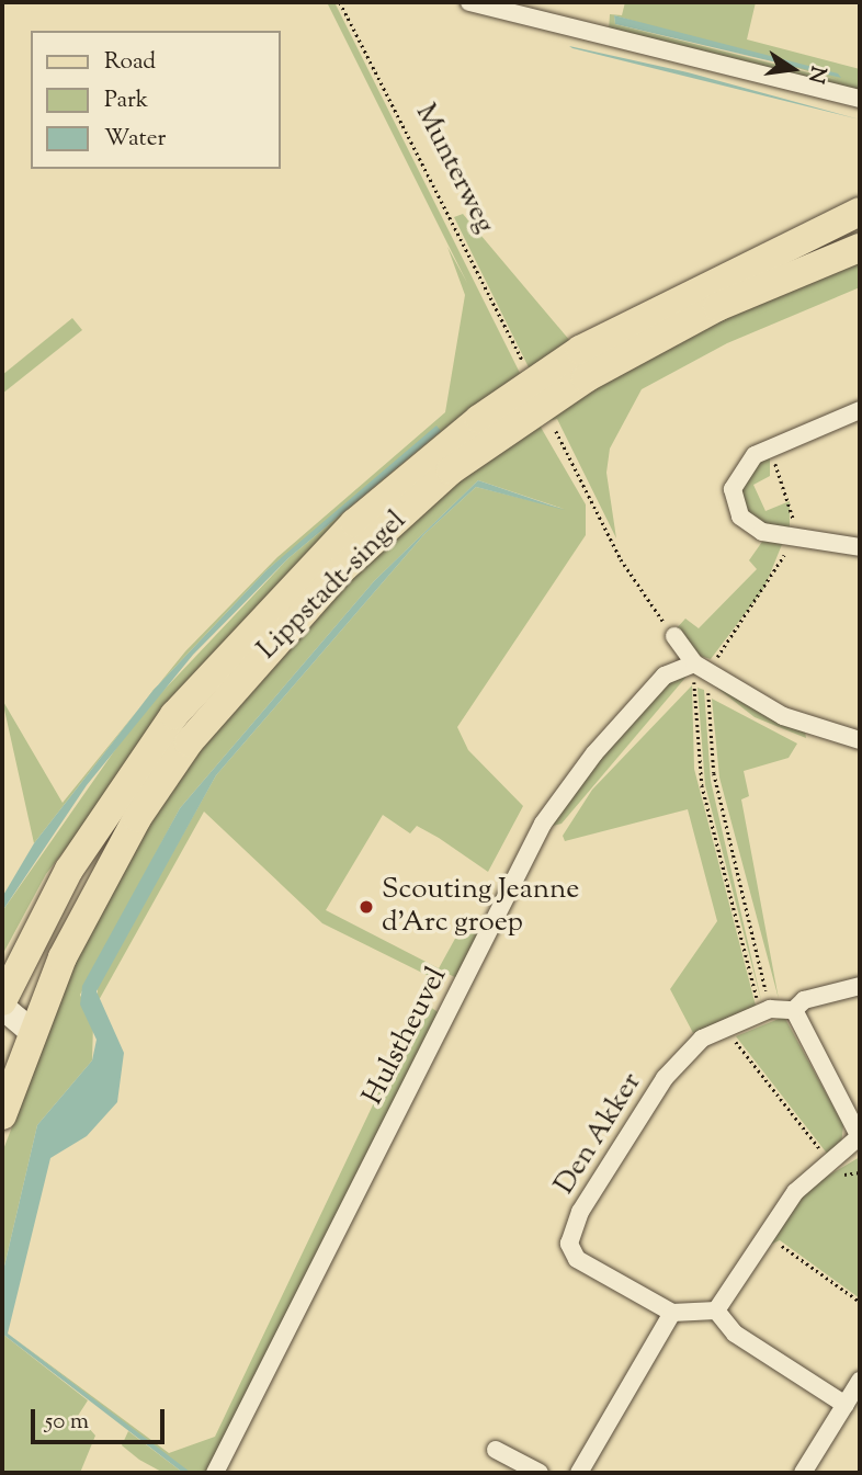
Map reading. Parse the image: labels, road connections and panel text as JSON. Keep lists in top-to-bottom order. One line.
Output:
{"streets":{"main road":["Lippstadt-singel"],"street":["Hulstheuvel","Den Akker"],"path":["Munterweg"]},"places":["Scouting Jeanne d'Arc groep"],"legend":["Road","Park","Water"],"scale_bar":"50 m","north":"right"}
